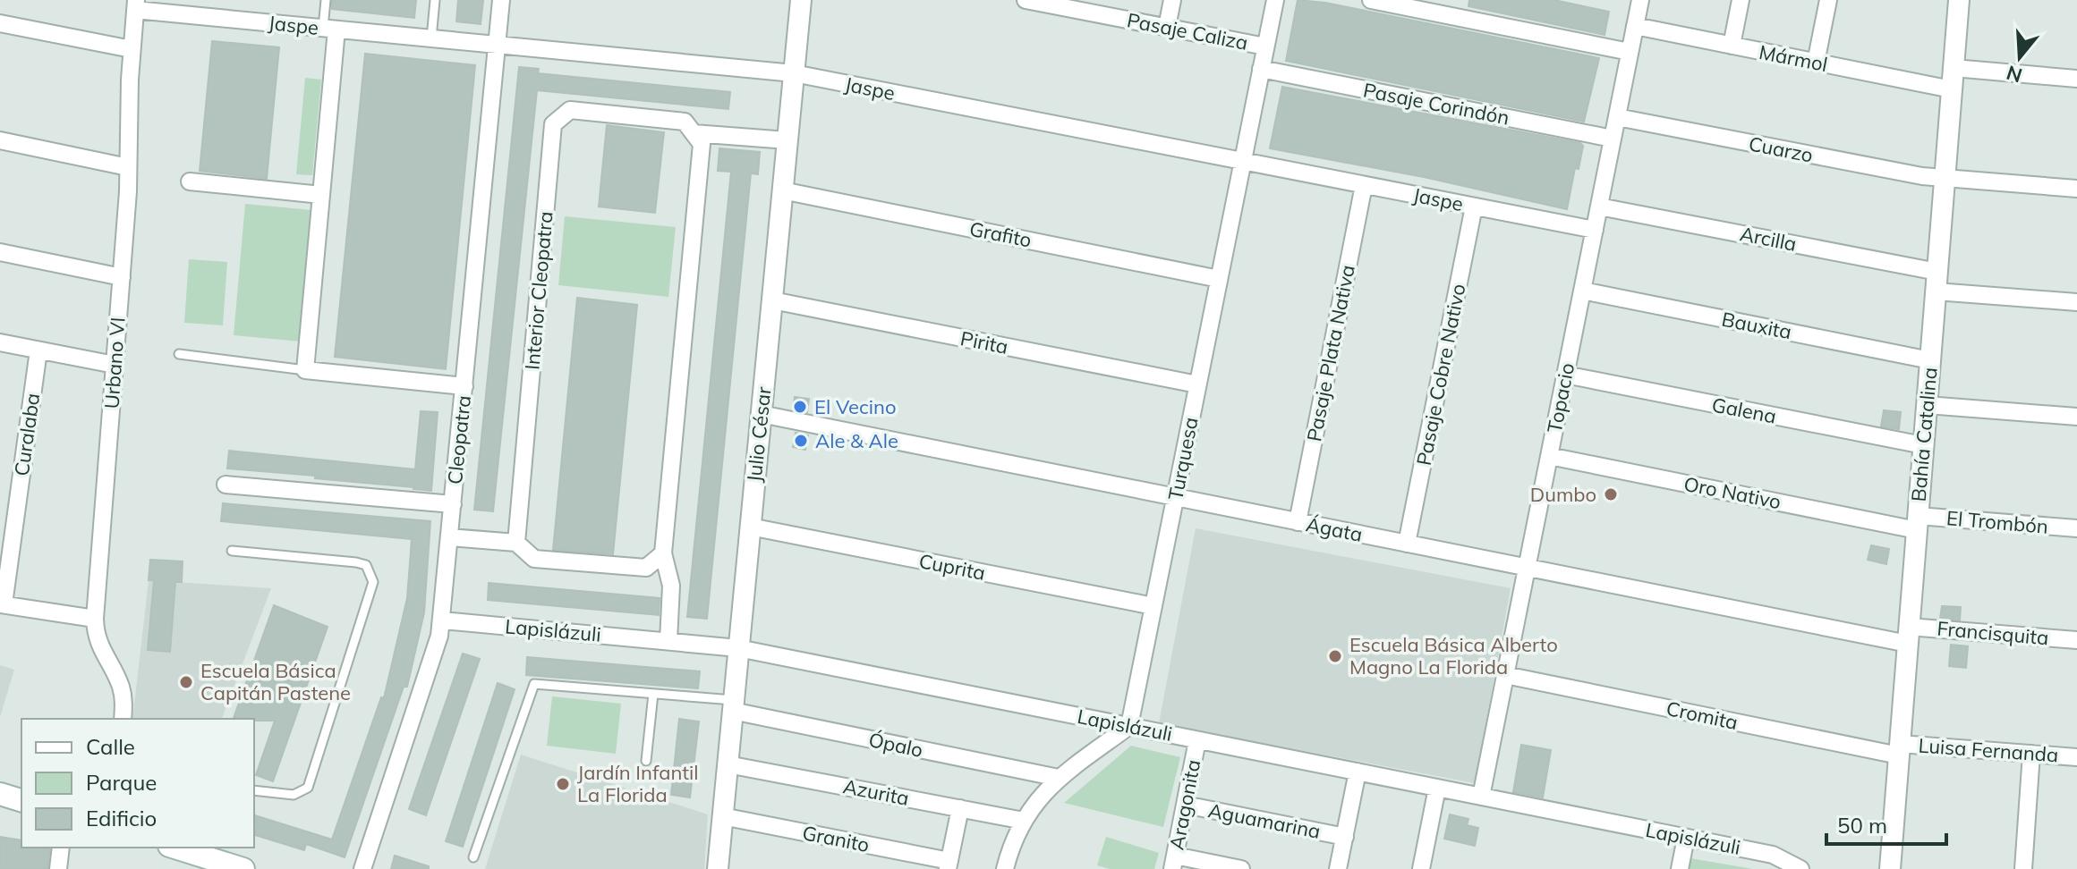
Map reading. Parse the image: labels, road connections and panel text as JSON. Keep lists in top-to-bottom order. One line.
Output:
{"streets":{"street":["Jaspe","Pasaje Caliza","Mármol","Pasaje Corindón","Cuarzo","Grafito","Arcilla","Interior Cleopatra","Bauxita","Pirita","Pasaje Plata Nativa","Urbano VI","Pasaje Cobre Nativo","Topacio","Galena","Curalaba","Julio César","Bahía Catalina","Cleopatra","Turquesa","Oro Nativo","El Trombón","Ágata","Cuprita","Lapislázuli","Francisquita","Cromita","Ópalo","Luisa Fernanda","Azurita","Aragonita","Aguamarina","Granito"]},"crossings":[["Jaspe","Pasaje Plata Nativa"],["Jaspe","Urbano VI"],["Jaspe","Pasaje Cobre Nativo"],["Jaspe","Topacio"],["Jaspe","Julio César"],["Jaspe","Cleopatra"],["Jaspe","Turquesa"],["Pasaje Caliza","Turquesa"],["Mármol","Topacio"],["Mármol","Bahía Catalina"],["Pasaje Corindón","Topacio"],["Pasaje Corindón","Turquesa"],["Cuarzo","Topacio"],["Cuarzo","Bahía Catalina"],["Grafito","Julio César"],["Grafito","Turquesa"],["Arcilla","Topacio"],["Arcilla","Bahía Catalina"],["Bauxita","Topacio"],["Bauxita","Bahía Catalina"],["Pirita","Julio César"],["Pirita","Turquesa"],["Pasaje Plata Nativa","Ágata"],["Pasaje Cobre Nativo","Ágata"],["Topacio","Galena"],["Topacio","Oro Nativo"],["Topacio","Ágata"],["Topacio","Lapislázuli"],["Topacio","Cromita"],["Galena","Bahía Catalina"],["Julio César","Ágata"],["Julio César","Cuprita"],["Julio César","Lapislázuli"],["Julio César","Ópalo"],["Julio César","Azurita"],["Julio César","Granito"],["Bahía Catalina","Oro Nativo"],["Bahía Catalina","El Trombón"],["Bahía Catalina","Ágata"],["Bahía Catalina","Francisquita"],["Bahía Catalina","Cromita"],["Bahía Catalina","Luisa Fernanda"],["Cleopatra","Lapislázuli"],["Turquesa","Ágata"],["Turquesa","Cuprita"],["Turquesa","Lapislázuli"],["Oro Nativo","El Trombón"],["Ágata","Francisquita"],["Lapislázuli","Aragonita"],["Cromita","Luisa Fernanda"],["Aragonita","Aguamarina"]],"places":["El Vecino","Ale & Ale","Dumbo","Escuela Básica Alberto Magno La Florida","Escuela Básica Capitán Pastene","Jardín Infantil La Florida"],"legend":["Calle","Parque","Edificio"],"scale_bar":"50 m","north":"bottom"}
